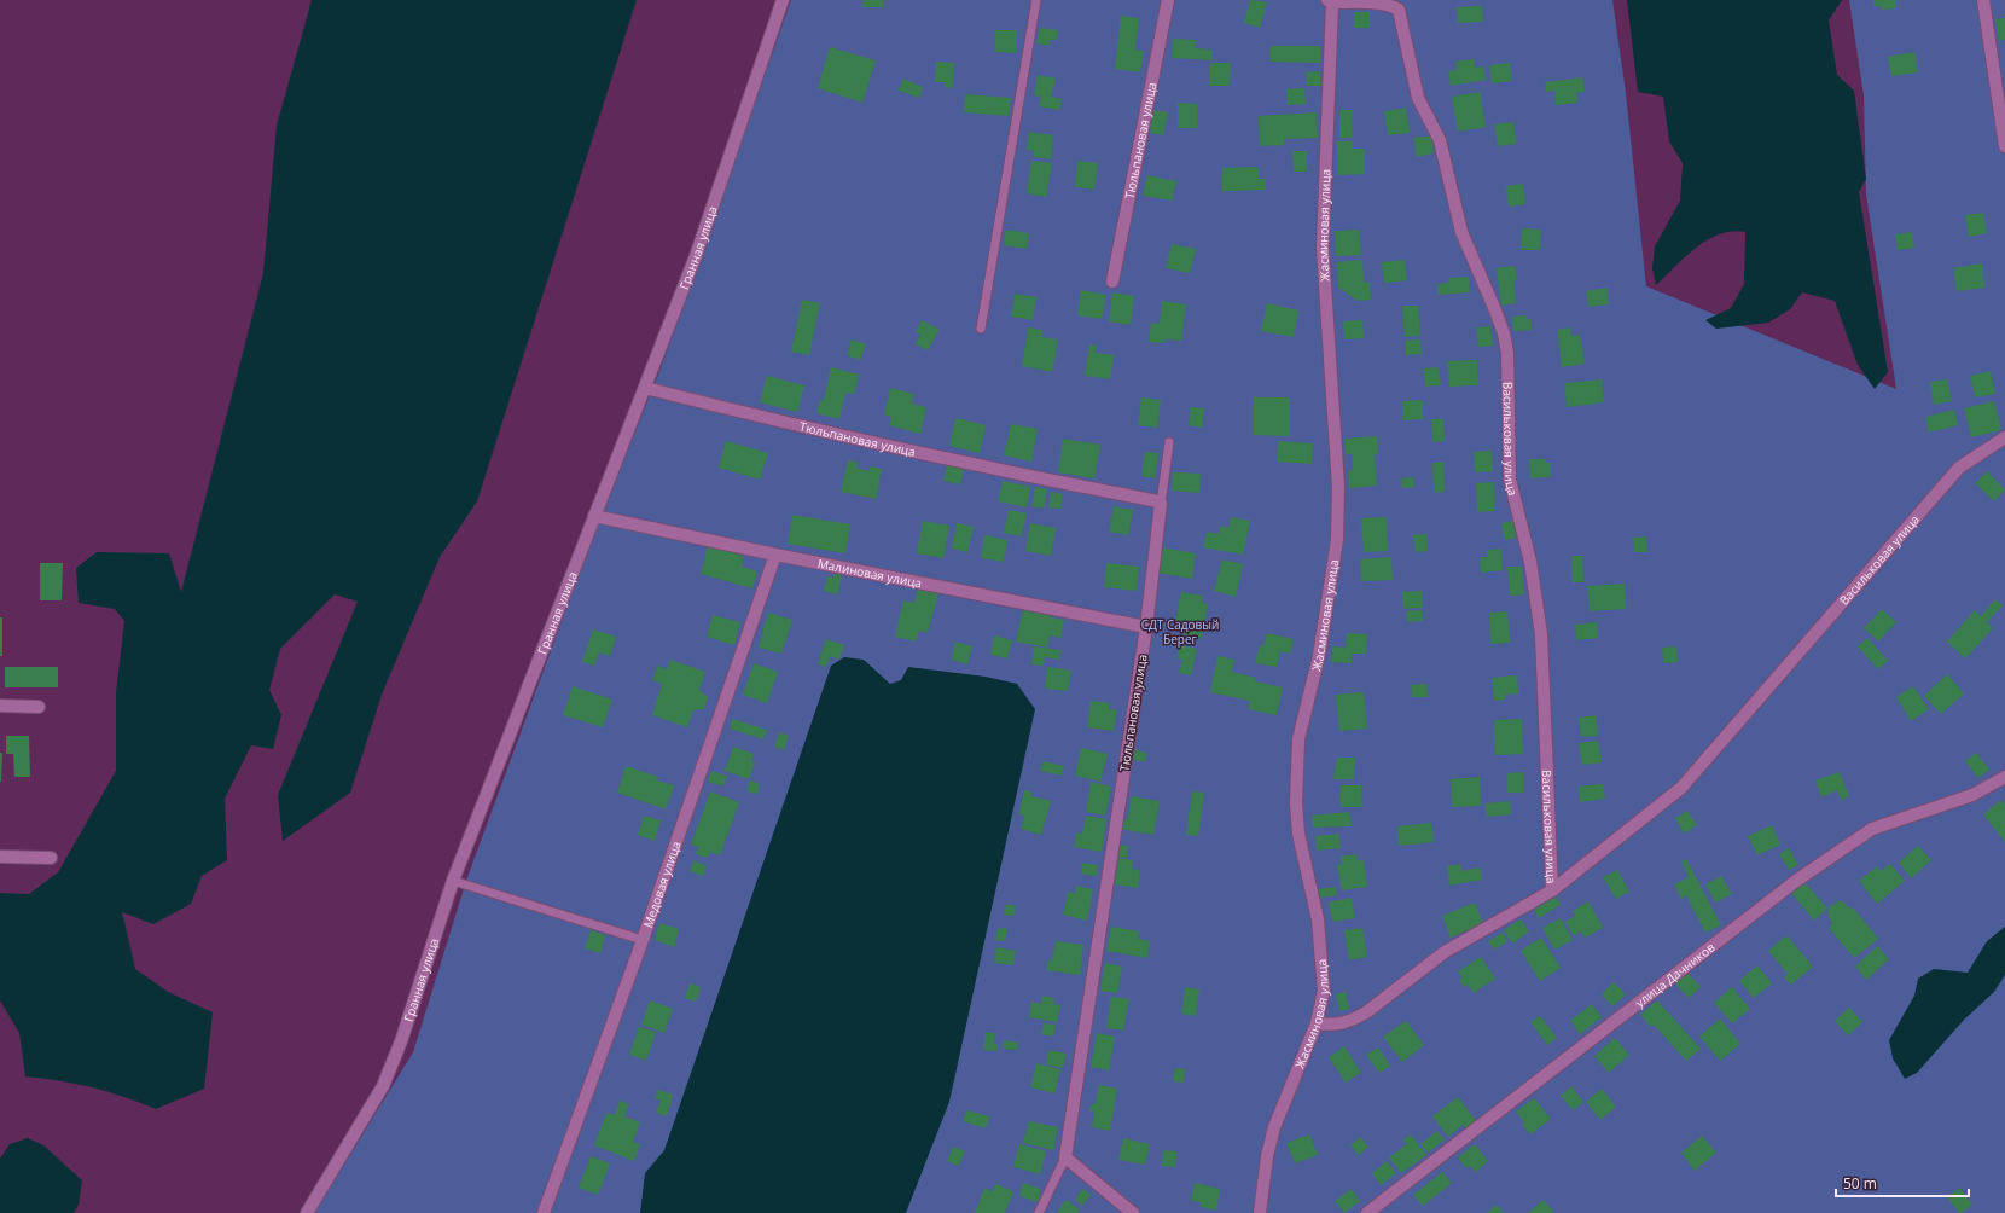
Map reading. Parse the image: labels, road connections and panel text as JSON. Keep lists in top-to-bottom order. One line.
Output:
{"streets":{"street":["Тюльпановая улица","Жасминовая улица","Гранная улица","Васильковая улица","Малиновая улица","Медовая улица","улица Дачников"]},"crossings":[["Тюльпановая улица","Гранная улица"],["Тюльпановая улица","Малиновая улица"],["Жасминовая улица","Васильковая улица"],["Гранная улица","Малиновая улица"],["Малиновая улица","Медовая улица"]],"parks":["СДТ Садовый Берег"],"scale_bar":"50 m"}
